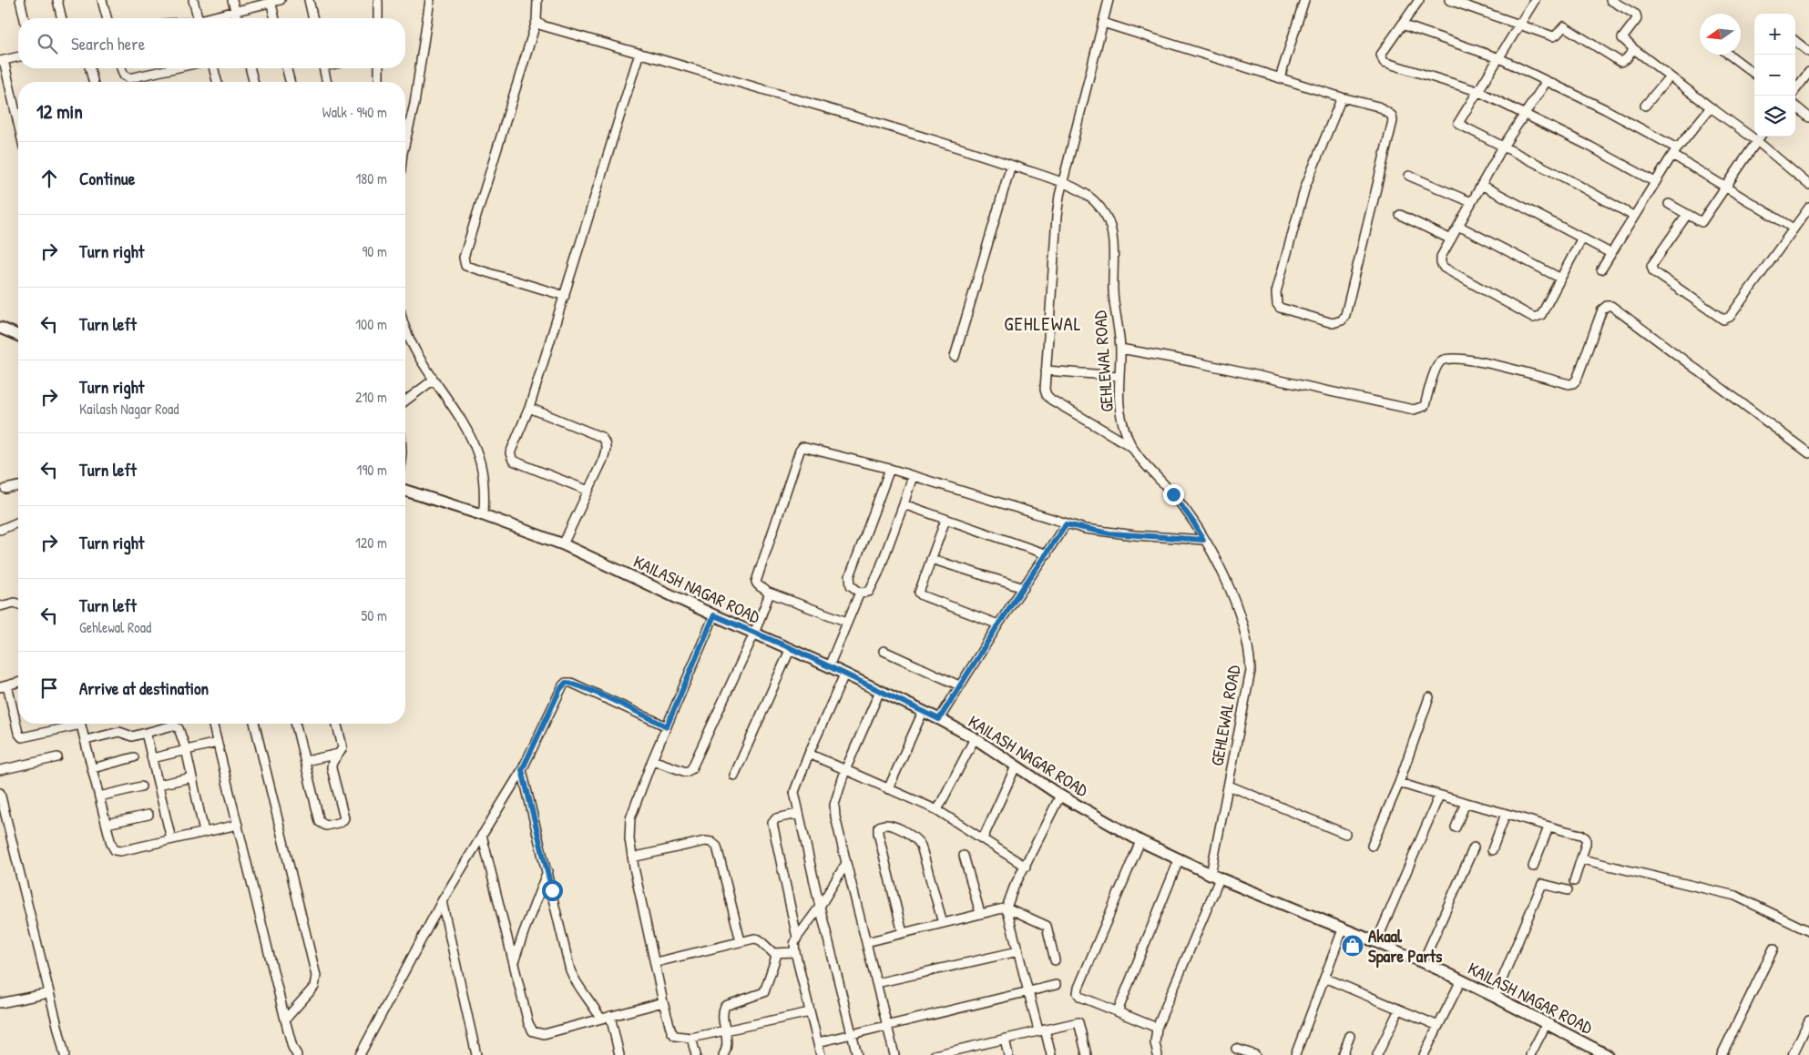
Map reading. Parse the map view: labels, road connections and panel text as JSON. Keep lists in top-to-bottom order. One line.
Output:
{"streets":{"street":["GEHLEWAL ROAD","KAILASH NAGAR ROAD"]},"crossings":[["GEHLEWAL ROAD","KAILASH NAGAR ROAD"]],"districts":["GEHLEWAL"],"places":{"shop":["Akaal Spare Parts"]},"north":"left","page":{"map_buttons":["+","−"],"search":"Search here","heading":["12 min","Walk · 940 m"],"list":[["Continue","180 m"],["Turn right","90 m"],["Turn left","100 m"],["Turn right","Kailash Nagar Road","210 m"],["Turn left","190 m"],["Turn right","120 m"],["Turn left","Gehlewal Road","50 m"],"Arrive at destination"]}}
